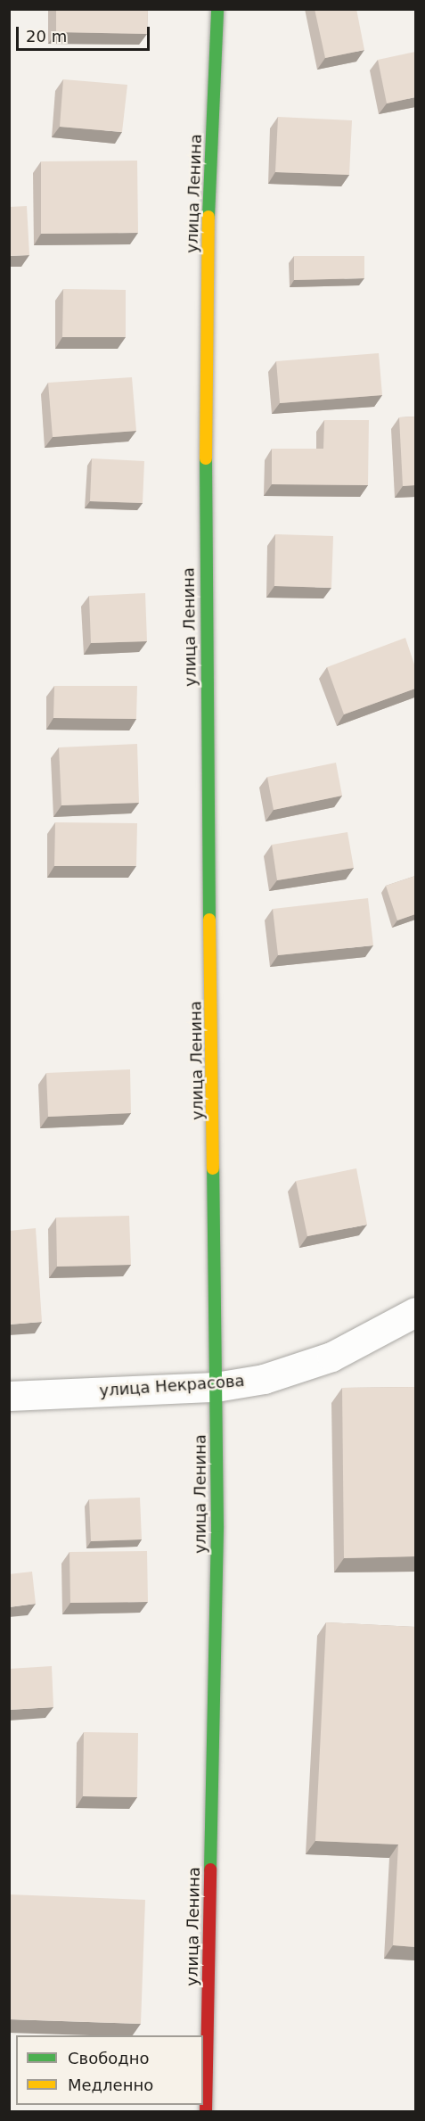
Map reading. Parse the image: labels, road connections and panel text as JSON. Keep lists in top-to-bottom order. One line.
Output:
{"streets":{"main road":["улица Ленина"],"street":["улица Некрасова"]},"crossings":[["улица Ленина","улица Некрасова"]],"legend":["Свободно","Медленно"],"scale_bar":"20 m"}
